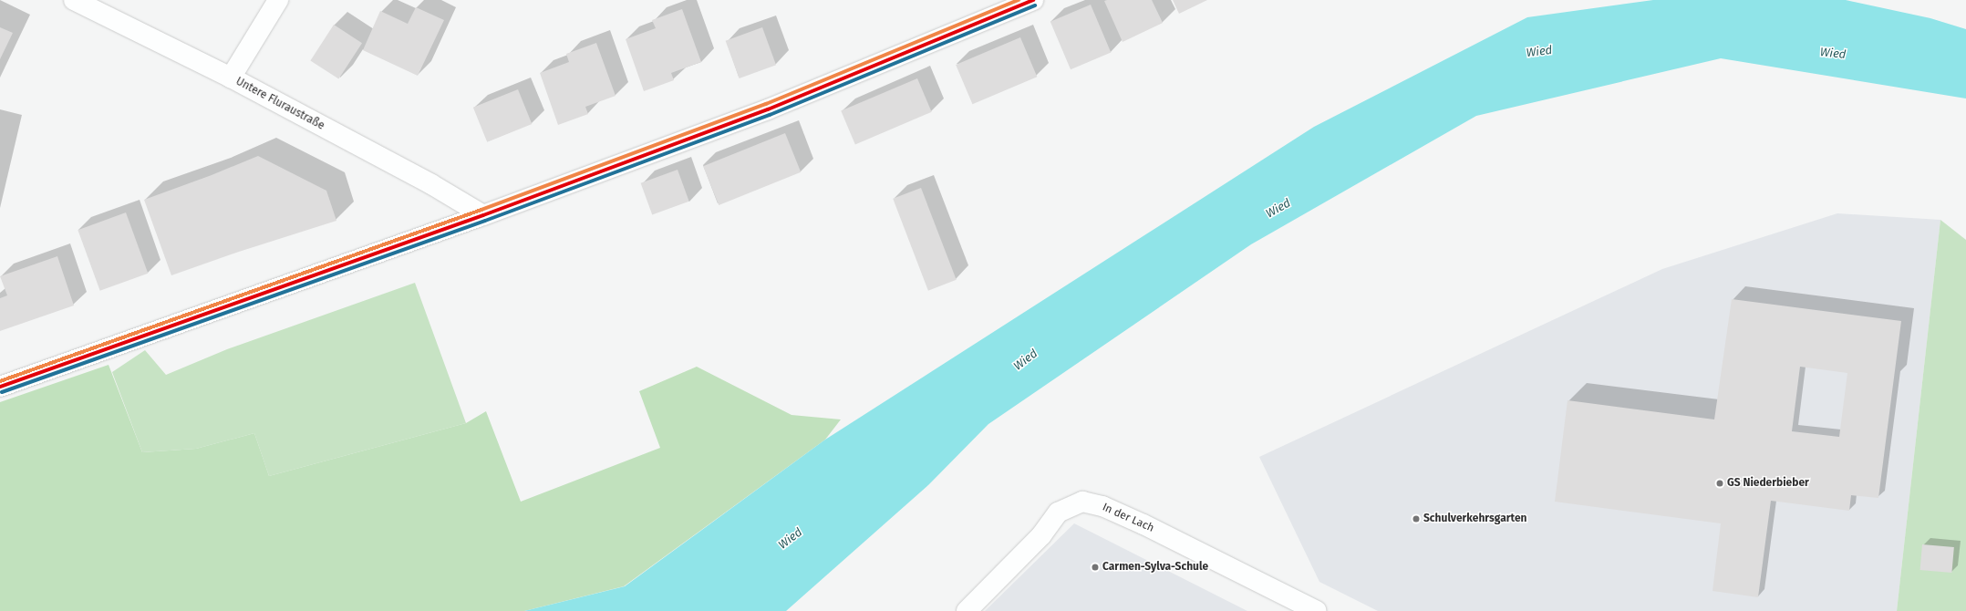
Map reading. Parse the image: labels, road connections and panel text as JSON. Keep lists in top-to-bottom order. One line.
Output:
{"streets":{"street":["Untere Fluraustraße","In der Lach"]},"water":["Wied"],"places":["GS Niederbieber","Schulverkehrsgarten","Carmen-Sylva-Schule"]}
